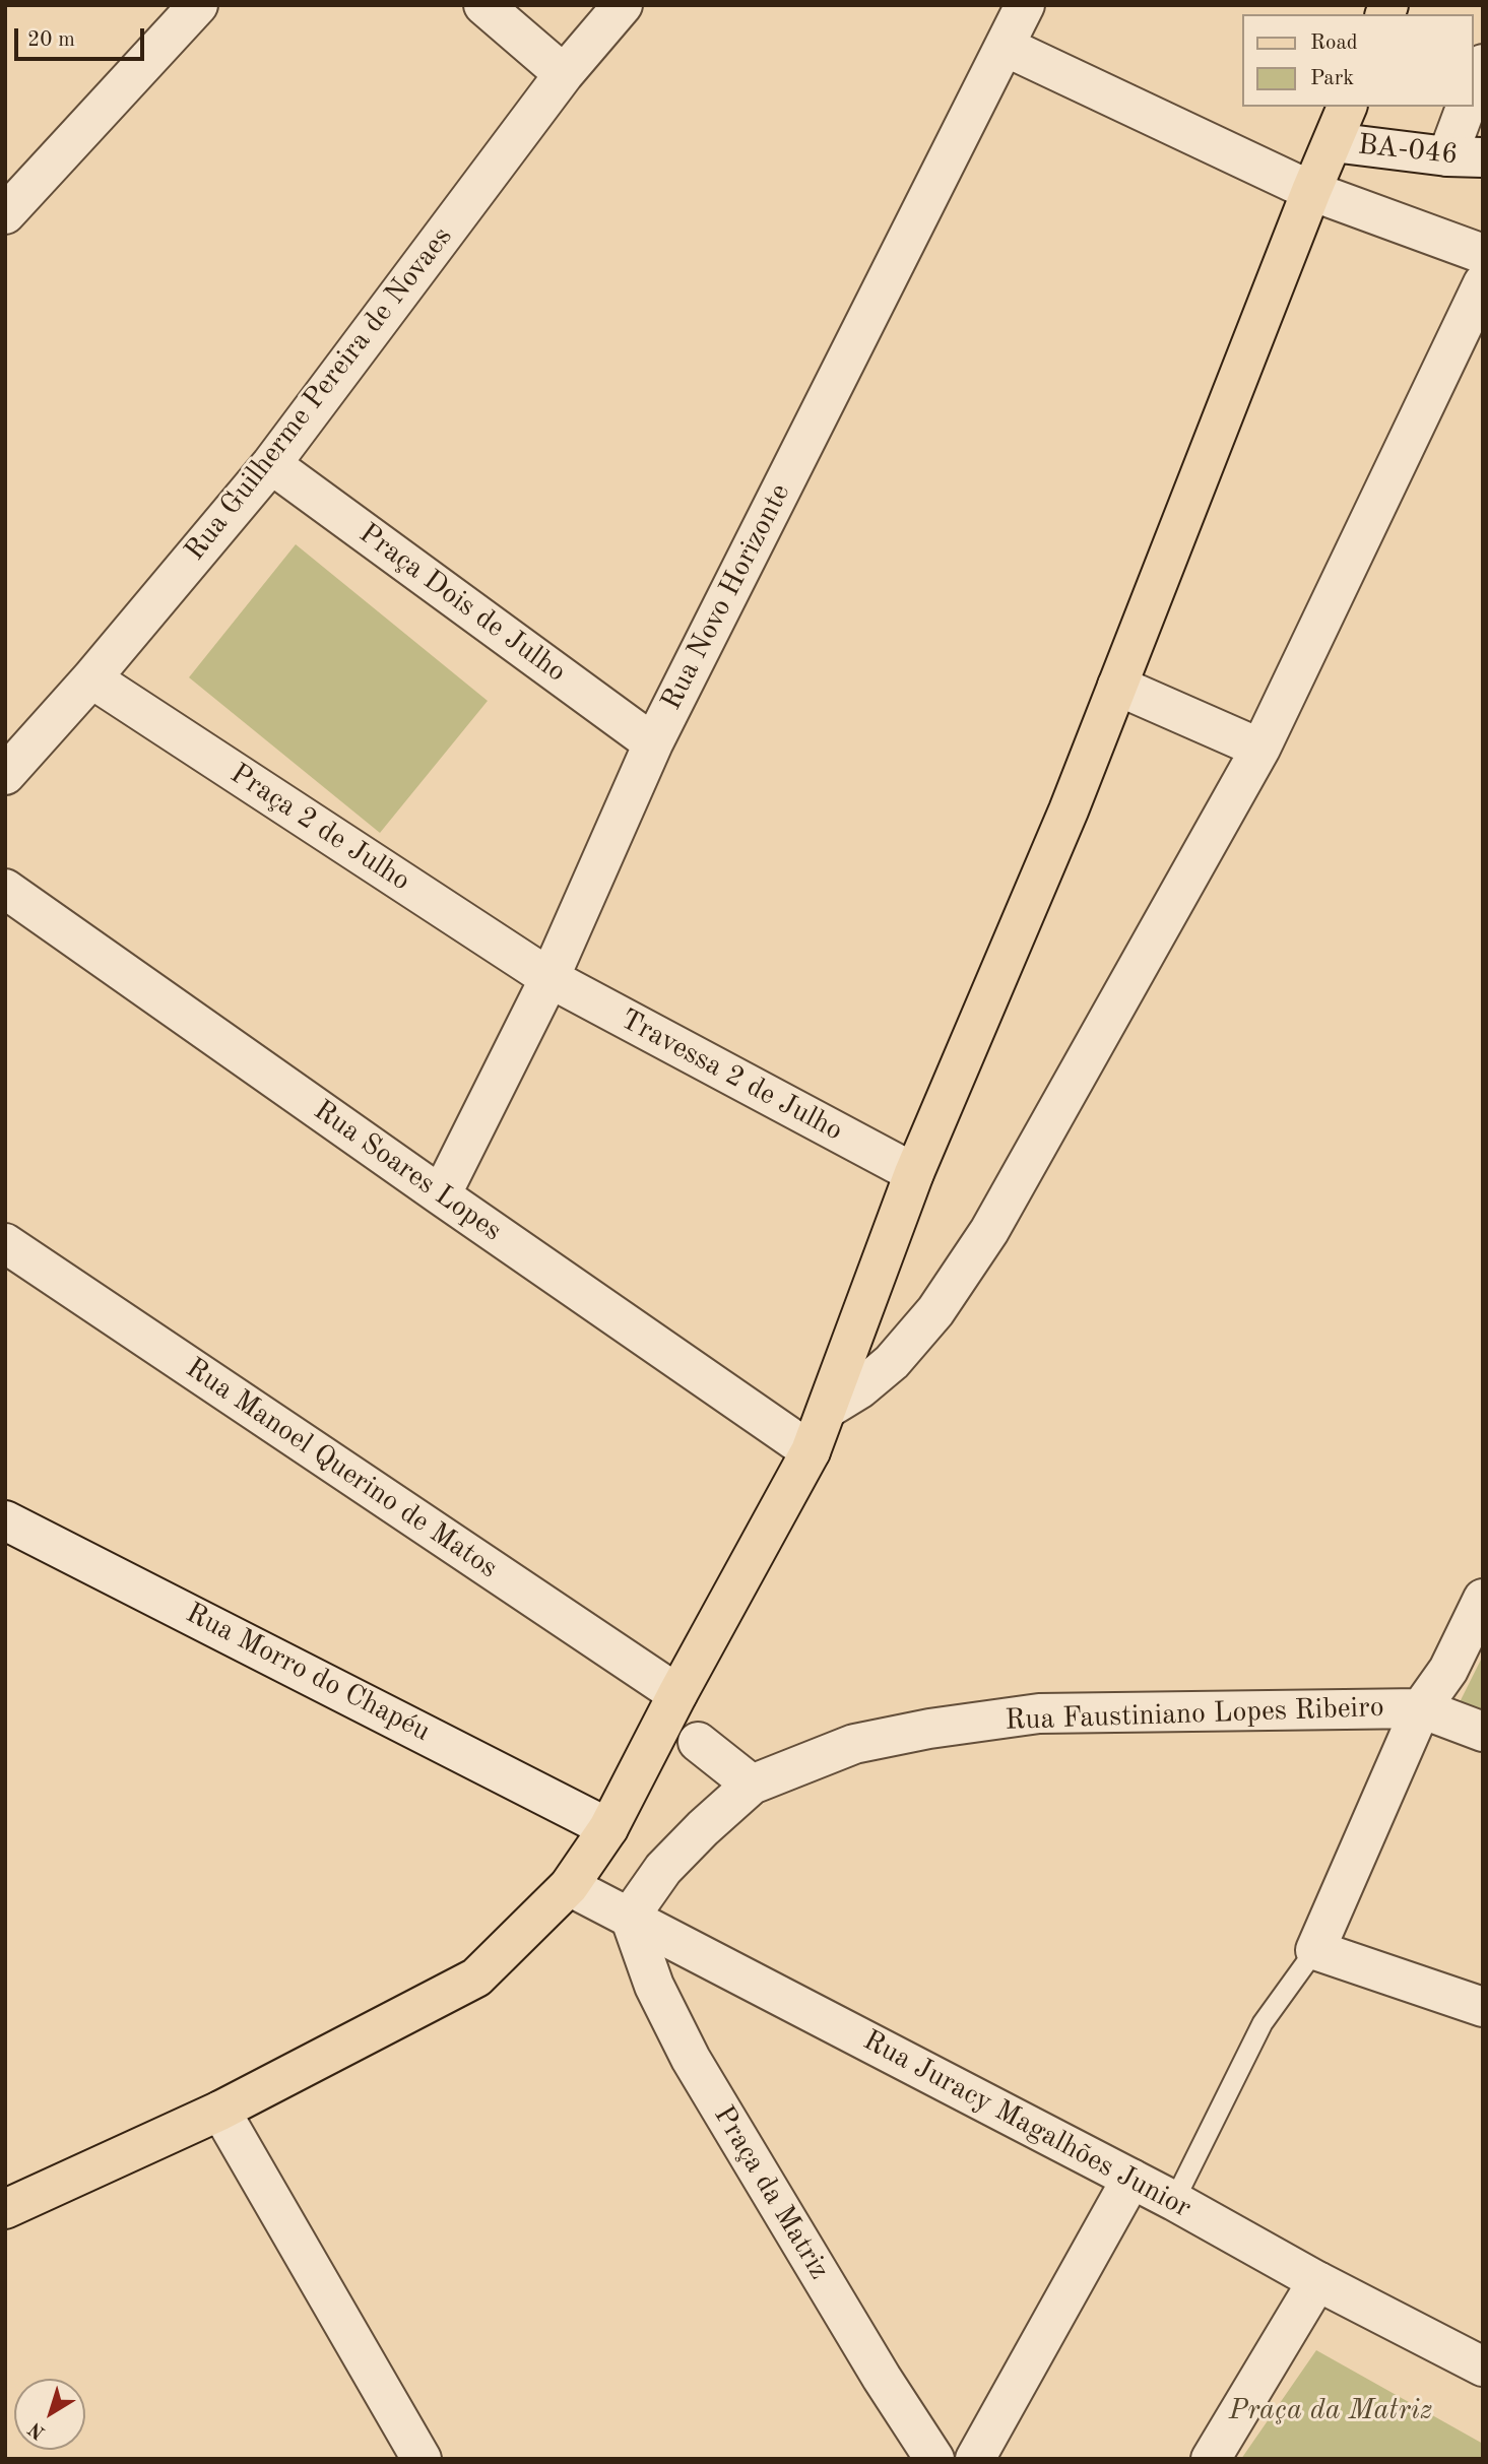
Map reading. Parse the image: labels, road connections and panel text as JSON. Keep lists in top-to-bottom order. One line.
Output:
{"streets":{"street":["BA-046","Rua Guilherme Pereira de Novaes","Rua Novo Horizonte","Praça Dois de Julho","Praça 2 de Julho","Travessa 2 de Julho","Rua Soares Lopes","Rua Manoel Querino de Matos","Rua Morro do Chapéu","Rua Faustiniano Lopes Ribeiro","Rua Juracy Magalhões Junior","Praça da Matriz"]},"crossings":[["Rua Guilherme Pereira de Novaes","Praça Dois de Julho"],["Rua Guilherme Pereira de Novaes","Praça 2 de Julho"],["Rua Novo Horizonte","Praça Dois de Julho"],["Rua Novo Horizonte","Praça 2 de Julho"],["Rua Novo Horizonte","Travessa 2 de Julho"],["Rua Novo Horizonte","Rua Soares Lopes"],["Praça 2 de Julho","Travessa 2 de Julho"],["Rua Faustiniano Lopes Ribeiro","Rua Juracy Magalhões Junior"],["Rua Faustiniano Lopes Ribeiro","Praça da Matriz"],["Rua Juracy Magalhões Junior","Praça da Matriz"]],"parks":["Praça da Matriz"],"legend":["Road","Park"],"scale_bar":"20 m","north":"bottom left"}
